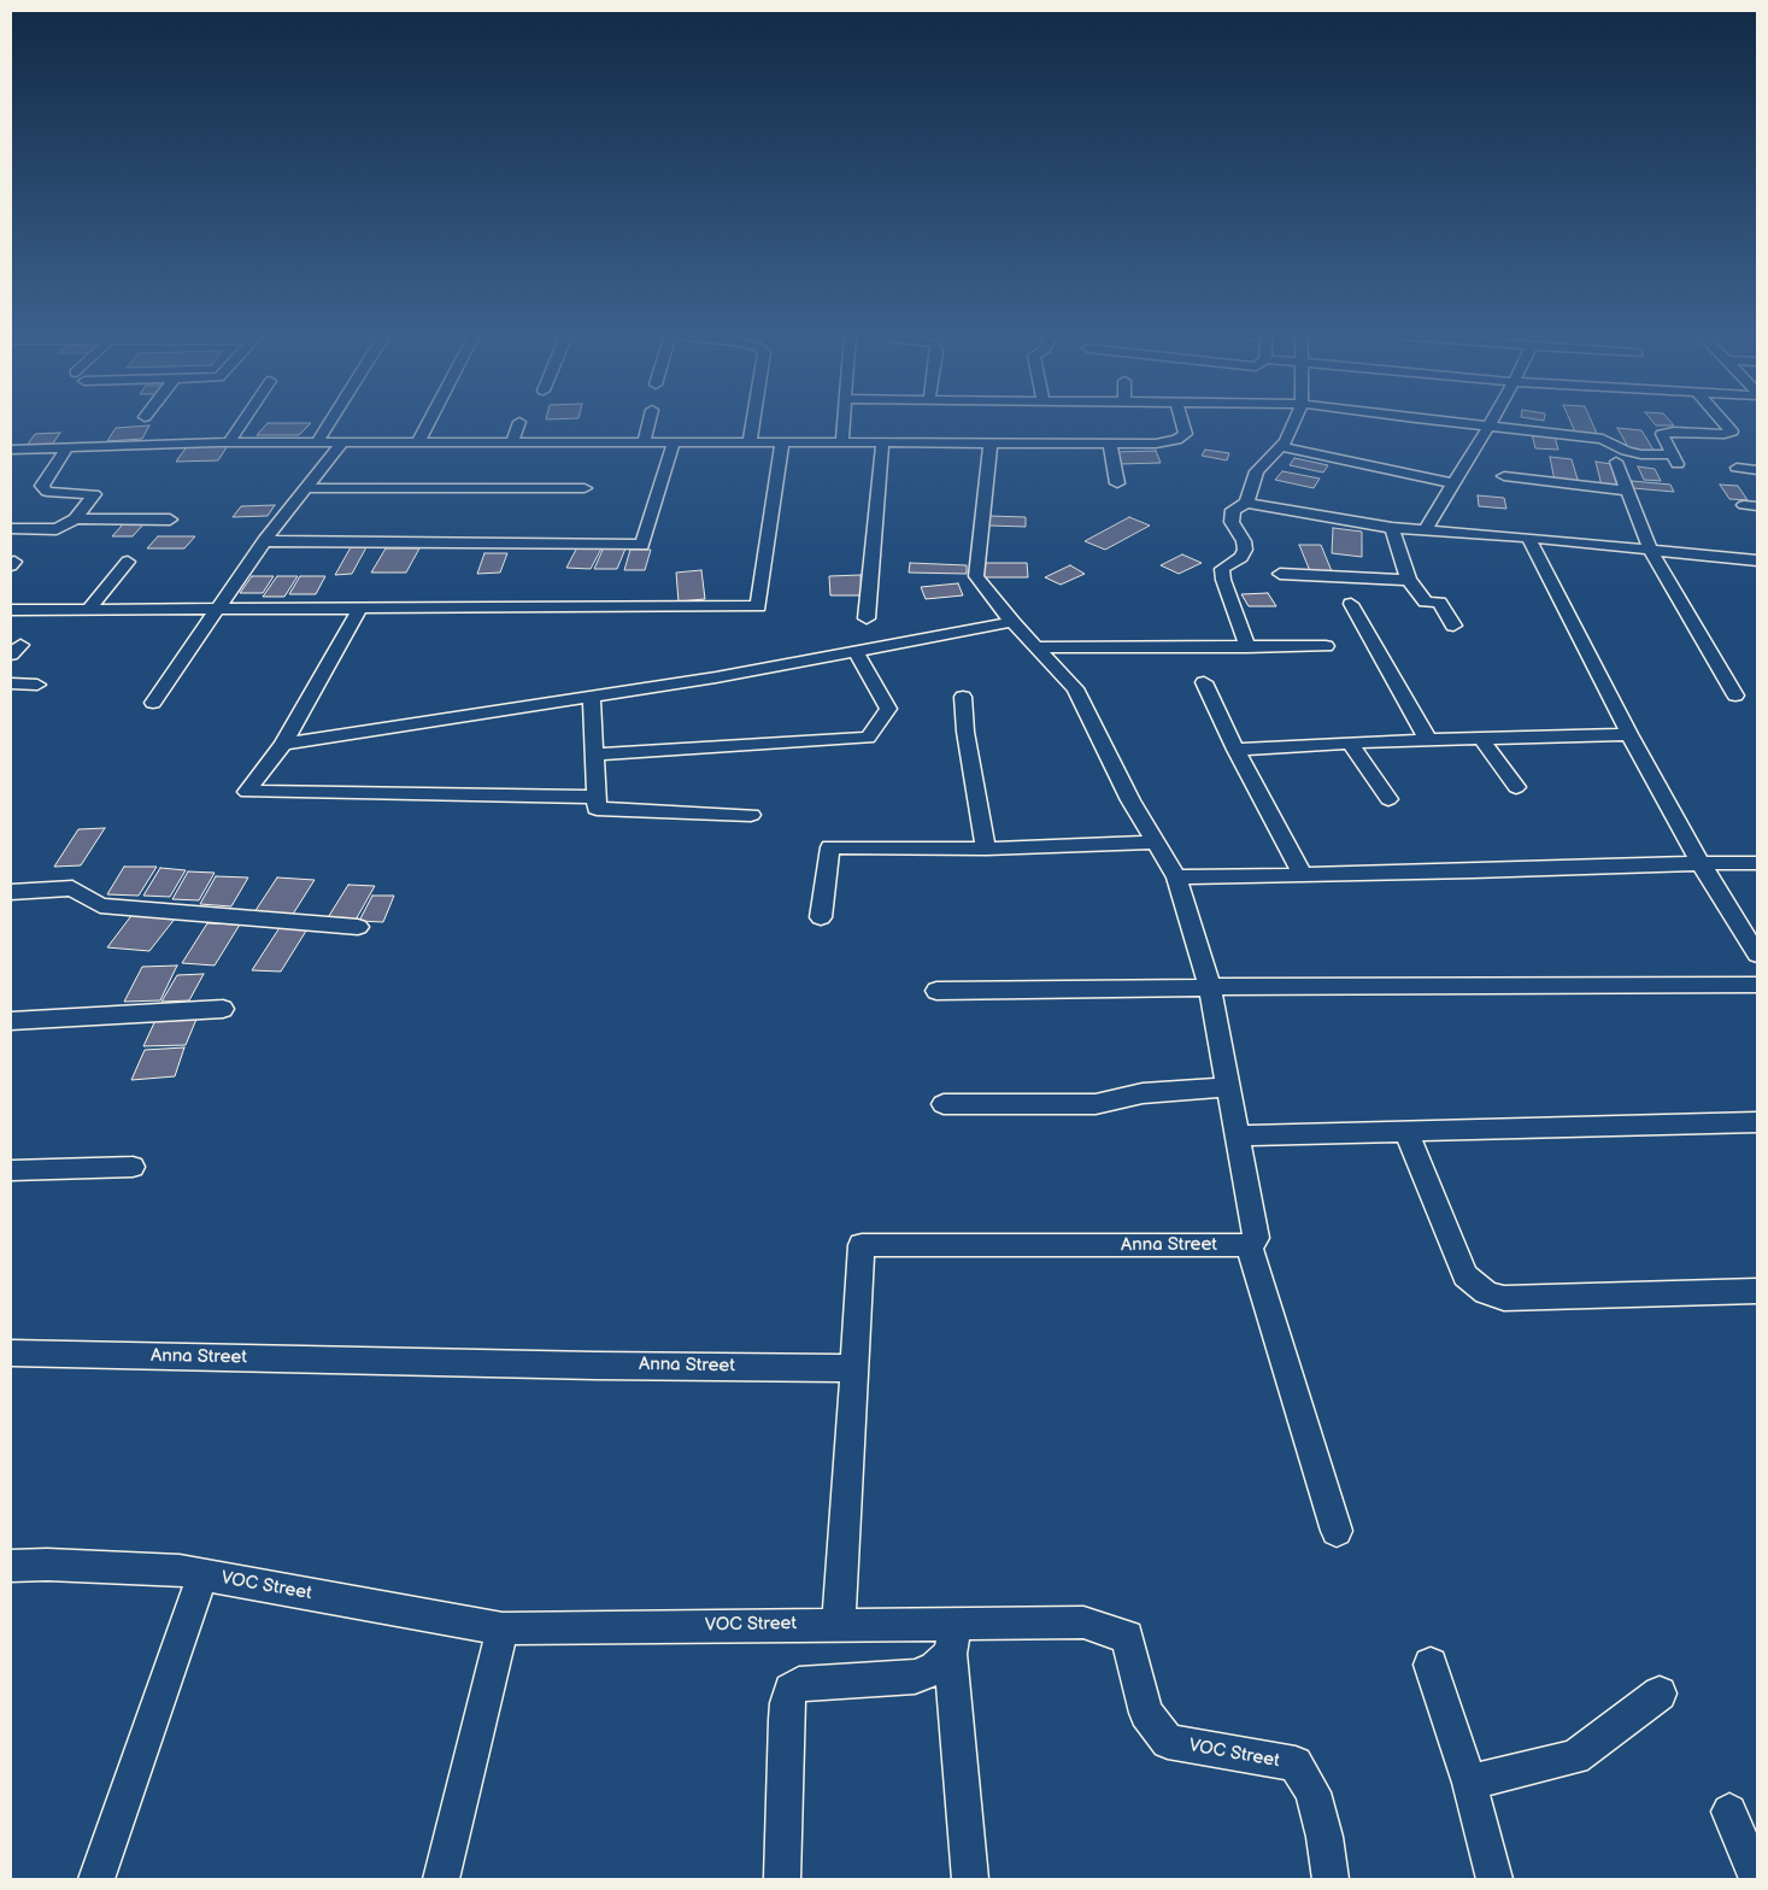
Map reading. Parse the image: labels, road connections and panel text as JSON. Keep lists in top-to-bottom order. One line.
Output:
{"streets":{"street":["Anna Street","VOC Street"]}}
